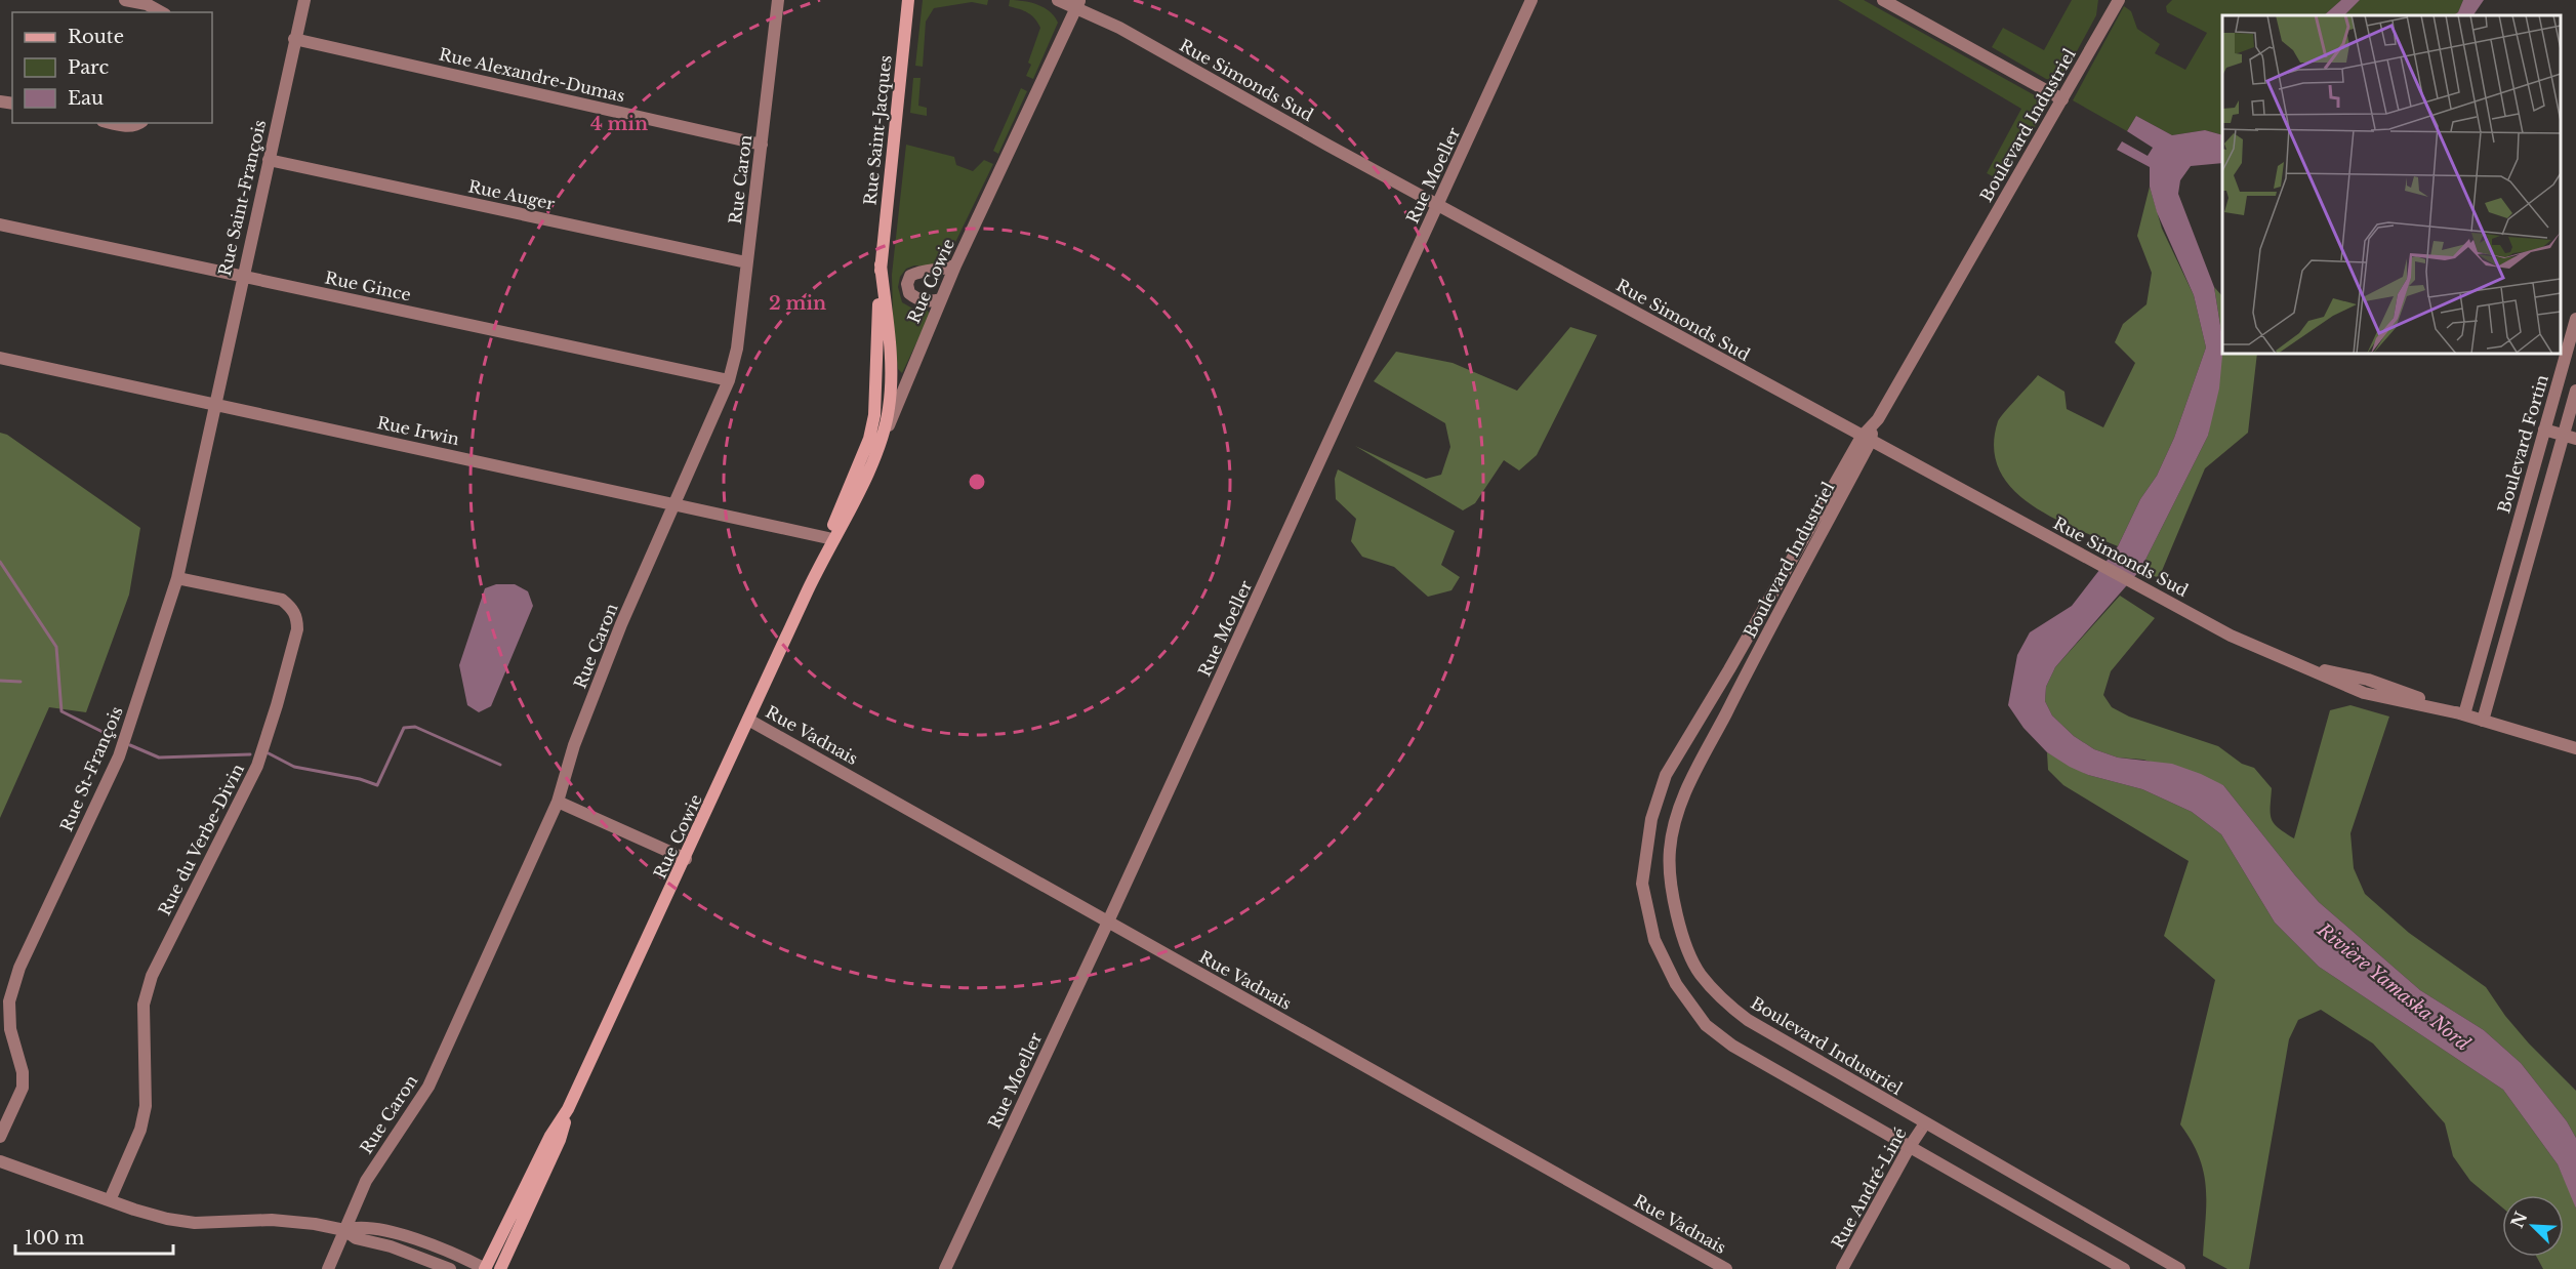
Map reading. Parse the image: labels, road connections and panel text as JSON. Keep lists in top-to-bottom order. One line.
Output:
{"streets":{"main road":["Rue Saint-Jacques","Rue Cowie"],"street":["Rue Alexandre-Dumas","Rue Simonds Sud","Boulevard Industriel","Rue Moeller","Rue Caron","Rue Auger","Rue Saint-François","Rue Gince","Rue Irwin","Boulevard Fortin","Rue Vadnais","Rue St-François","Rue du Verbe-Divin","Rue André-Liné"]},"crossings":[["Rue Alexandre-Dumas","Rue Caron"],["Rue Alexandre-Dumas","Rue Saint-François"],["Rue Simonds Sud","Boulevard Industriel"],["Rue Simonds Sud","Rue Moeller"],["Rue Simonds Sud","Rue Cowie"],["Rue Simonds Sud","Boulevard Fortin"],["Boulevard Industriel","Rue André-Liné"],["Rue Saint-Jacques","Rue Cowie"],["Rue Saint-Jacques","Rue Irwin"],["Rue Moeller","Rue Vadnais"],["Rue Caron","Rue Auger"],["Rue Caron","Rue Gince"],["Rue Caron","Rue Irwin"],["Rue Auger","Rue Saint-François"],["Rue Saint-François","Rue Gince"],["Rue Saint-François","Rue Irwin"],["Rue Saint-François","Rue St-François"],["Rue Cowie","Rue Irwin"],["Rue Cowie","Rue Vadnais"],["Rue Irwin","Rue St-François"],["Rue St-François","Rue du Verbe-Divin"]],"water":["Rivière Yamaska Nord"],"legend":["Route","Parc","Eau"],"scale_bar":"100 m","north":"top left","rings":["4 min","2 min"]}
